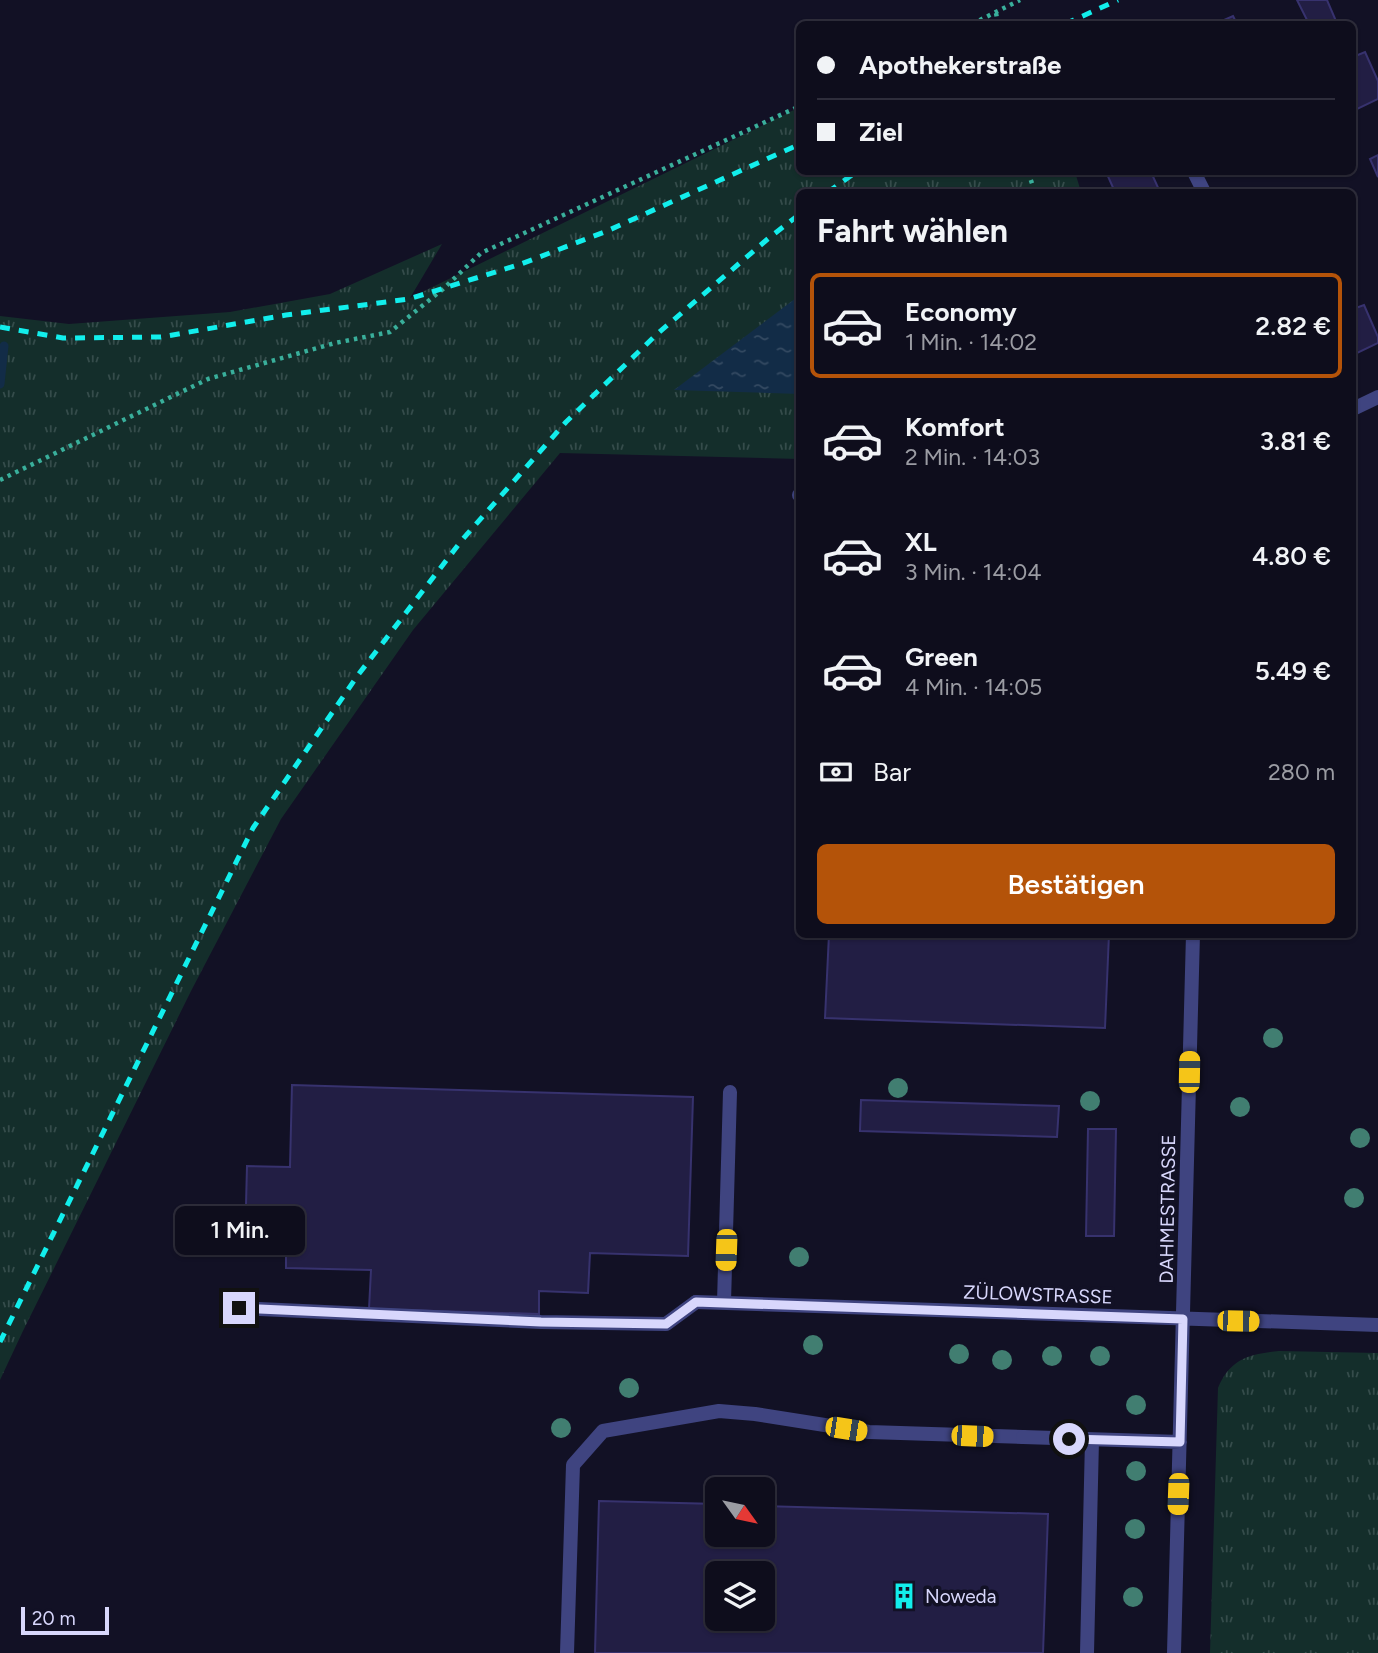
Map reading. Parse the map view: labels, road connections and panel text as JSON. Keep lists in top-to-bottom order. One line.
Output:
{"streets":{"street":["DAHMESTRASSE","ZÜLOWSTRASSE"]},"crossings":[["DAHMESTRASSE","ZÜLOWSTRASSE"]],"places":{"building":["Noweda"]},"scale_bar":"20 m","north":"bottom right","page":{"banner":["Apothekerstraße","Ziel"],"heading":"Fahrt wählen","list":[{"name":"Economy","note":"1 Min. · 14:02","value":"2.82 €"},{"name":"Komfort","note":"2 Min. · 14:03","value":"3.81 €"},{"name":"XL","note":"3 Min. · 14:04","value":"4.80 €"},{"name":"Green","note":"4 Min. · 14:05","value":"5.49 €"}],"pay":["Bar","280 m"],"buttons":"Bestätigen","bubble":"1 Min.","scale":"20 m"}}
